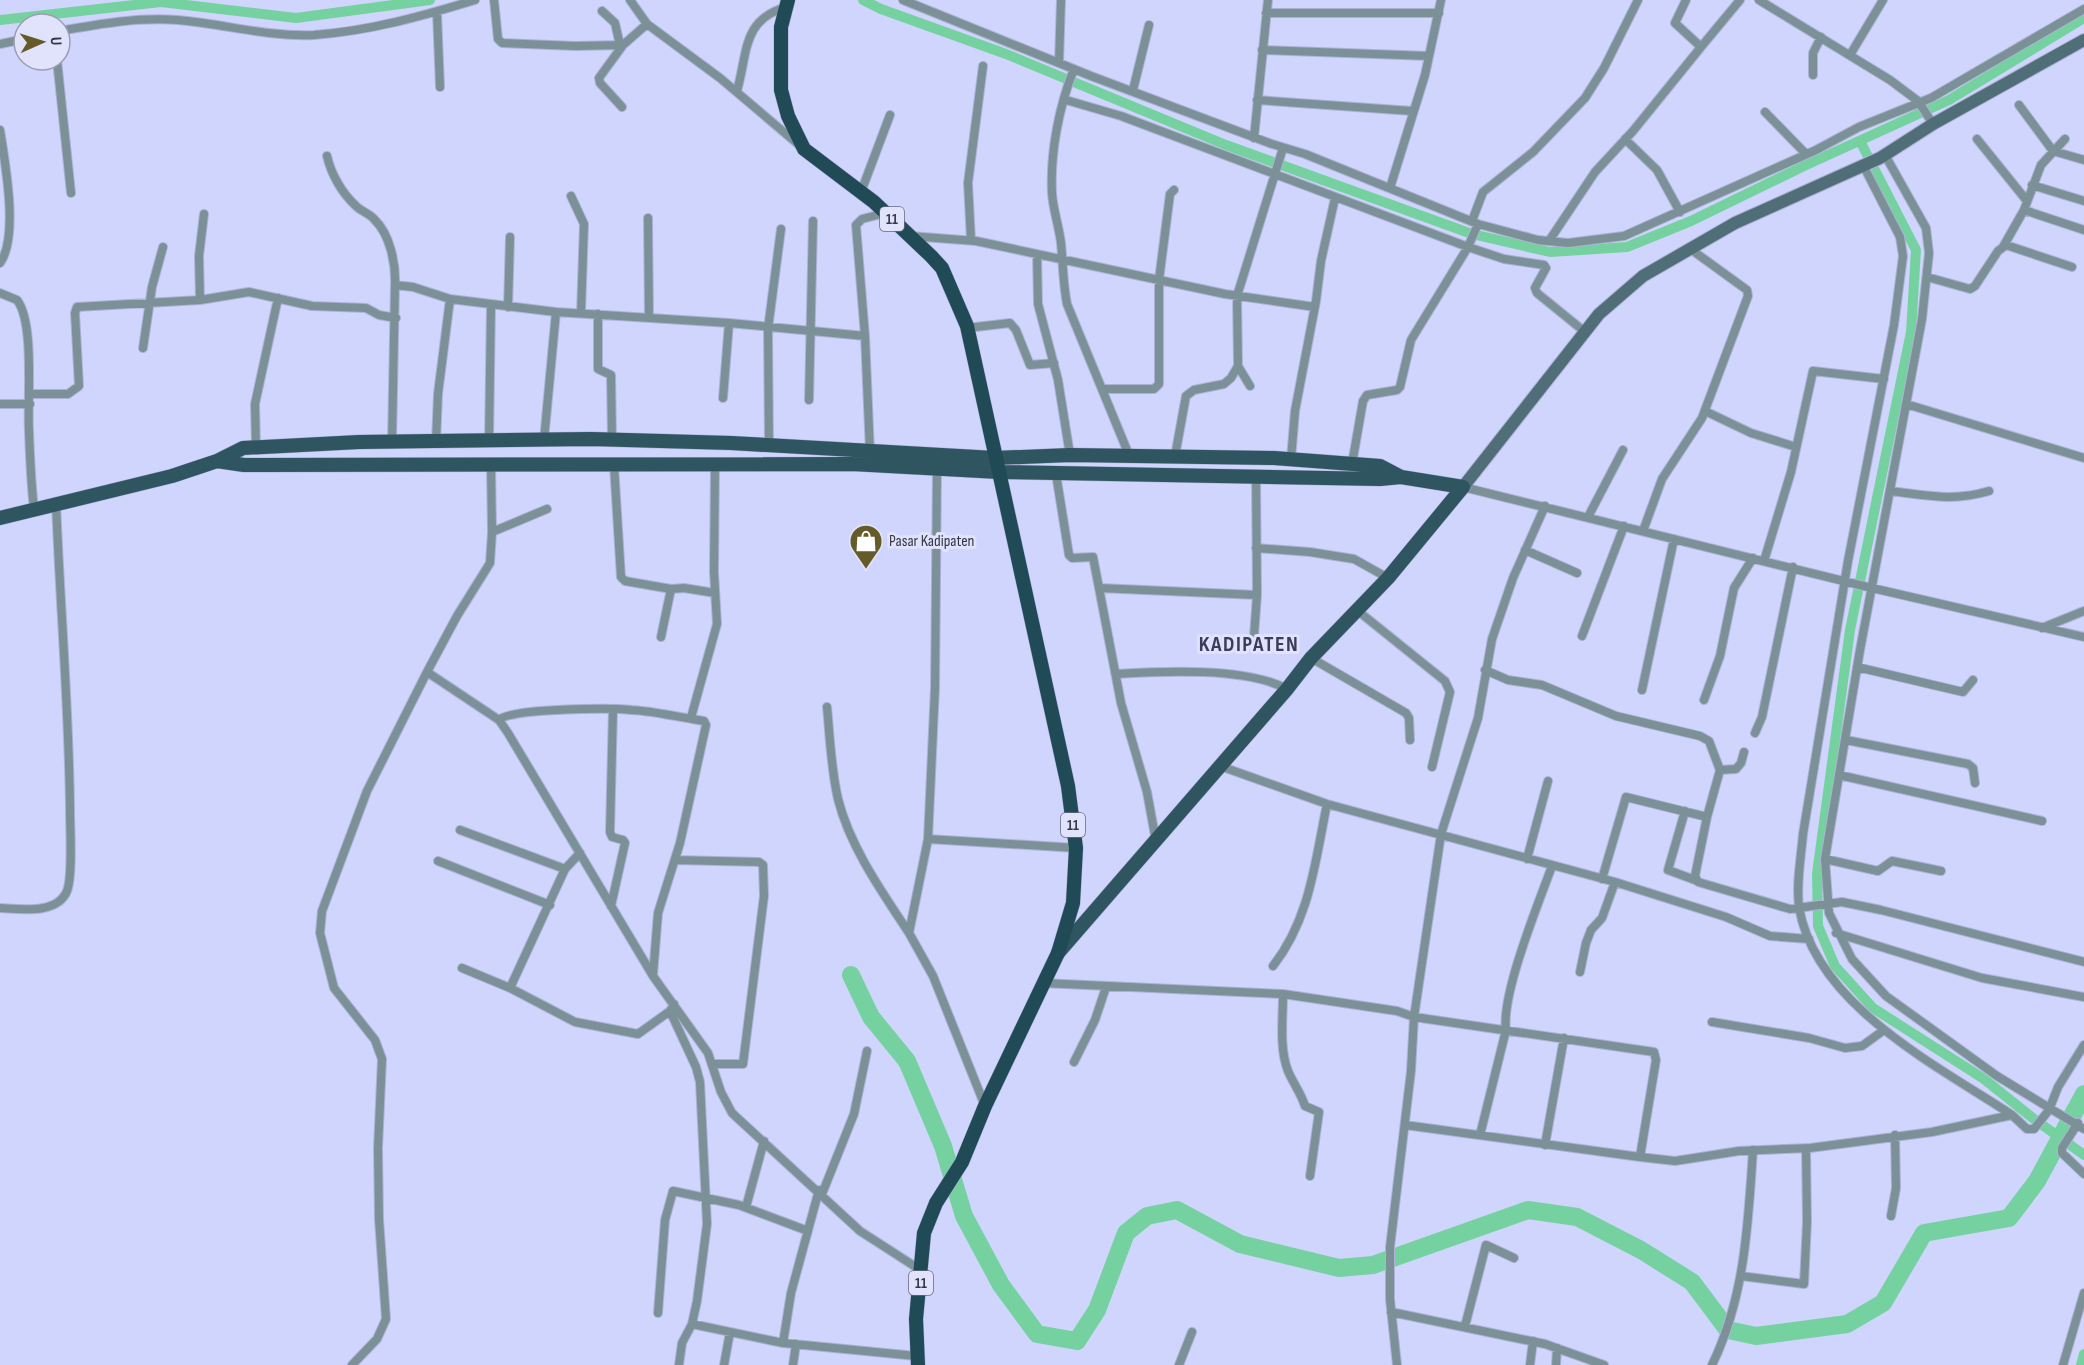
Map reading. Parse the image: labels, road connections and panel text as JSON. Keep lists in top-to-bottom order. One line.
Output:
{"streets":{"highway":["11"]},"districts":["KADIPATEN"],"places":{"shop":["Pasar Kadipaten"]},"north":"right"}
